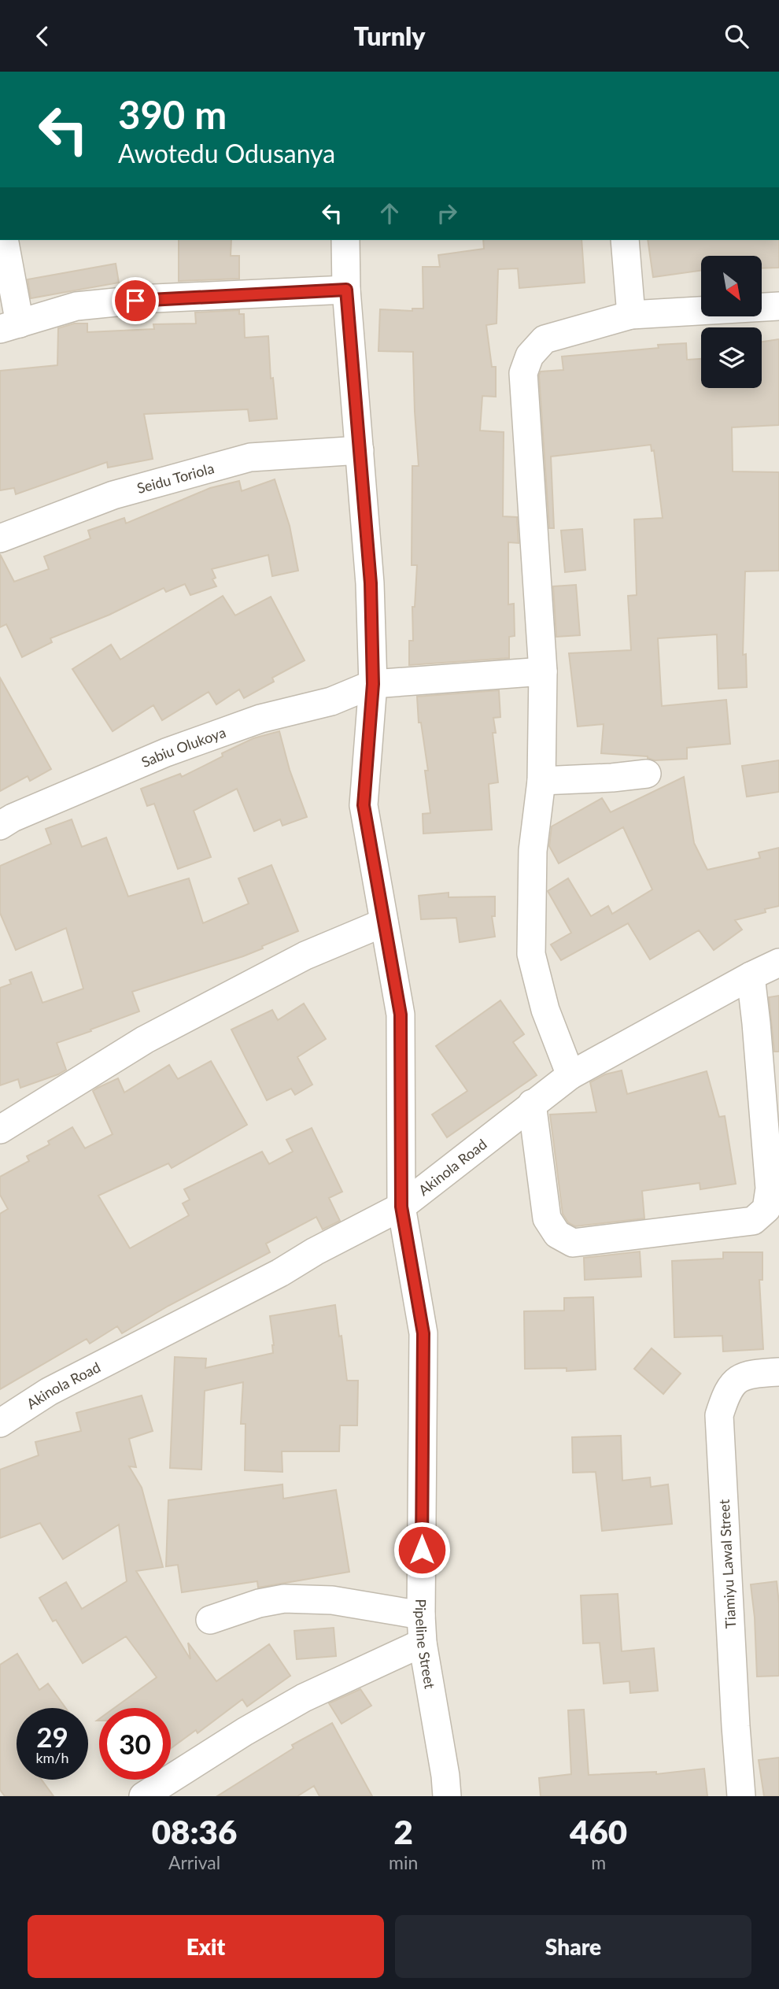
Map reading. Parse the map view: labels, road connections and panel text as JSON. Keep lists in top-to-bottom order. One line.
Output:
{"streets":{"street":["Seidu Toriola","Sabiu Olukoya","Akinola Road","Tiamiyu Lawal Street","Pipeline Street"]},"crossings":[["Seidu Toriola","Pipeline Street"],["Sabiu Olukoya","Pipeline Street"],["Akinola Road","Pipeline Street"]],"north":"bottom right","page":{"header":"Turnly","turn":["390 m","Awotedu Odusanya"],"speed":"29 km/h","limit":"30","eta":["08:36","Arrival","2","min","460","m"],"buttons":["Exit","Share"]}}
